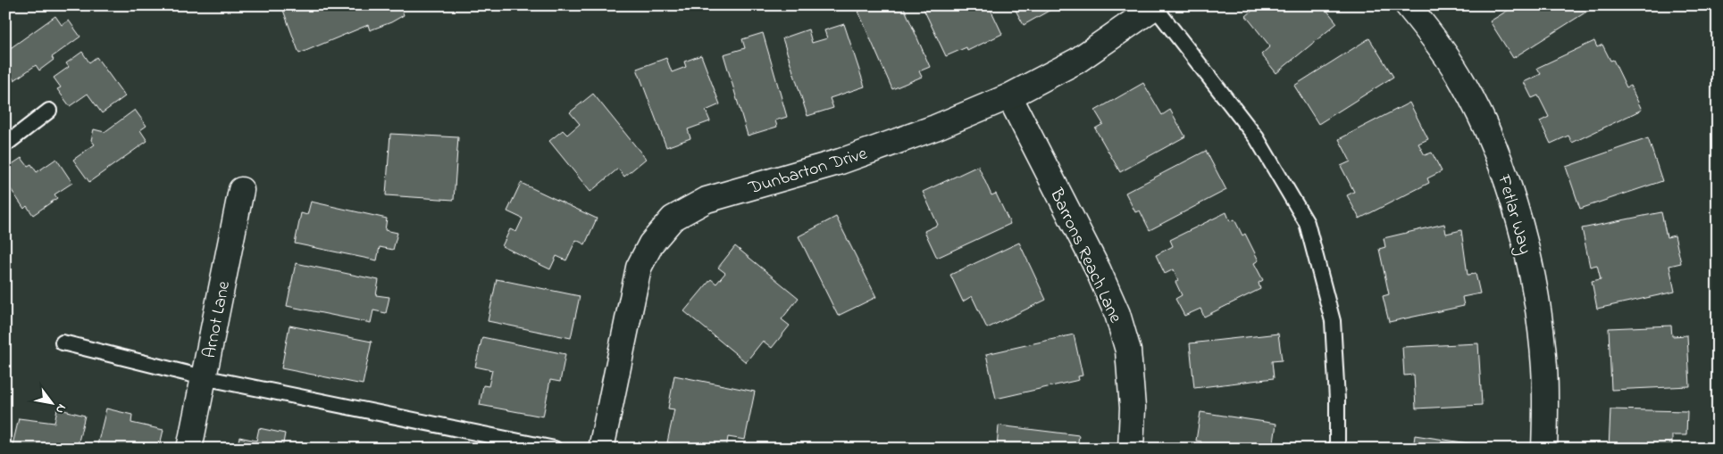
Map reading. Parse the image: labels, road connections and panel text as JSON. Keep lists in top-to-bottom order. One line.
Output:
{"streets":{"street":["Dunbarton Drive","Fetlar Way","Barrons Reach Lane","Arnot Lane"]},"crossings":[["Dunbarton Drive","Barrons Reach Lane"]],"north":"bottom right"}
